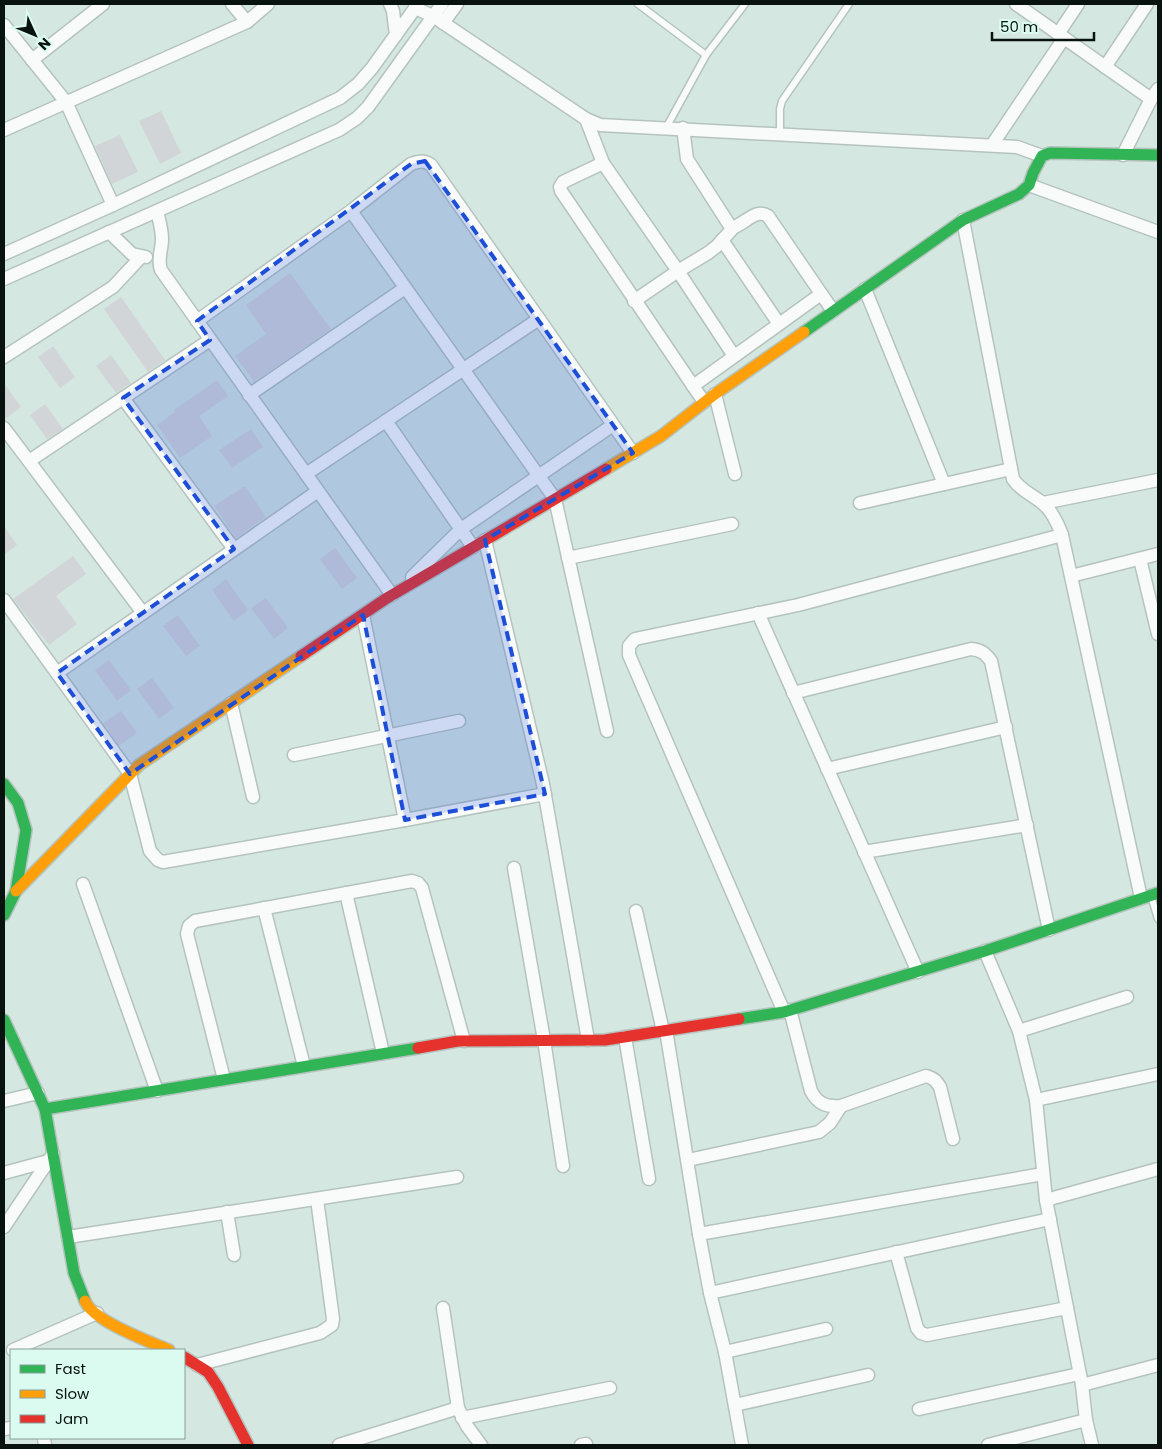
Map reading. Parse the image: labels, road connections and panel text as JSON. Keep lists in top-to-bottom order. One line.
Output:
{"legend":["Fast","Slow","Jam"],"scale_bar":"50 m","north":"bottom right"}
